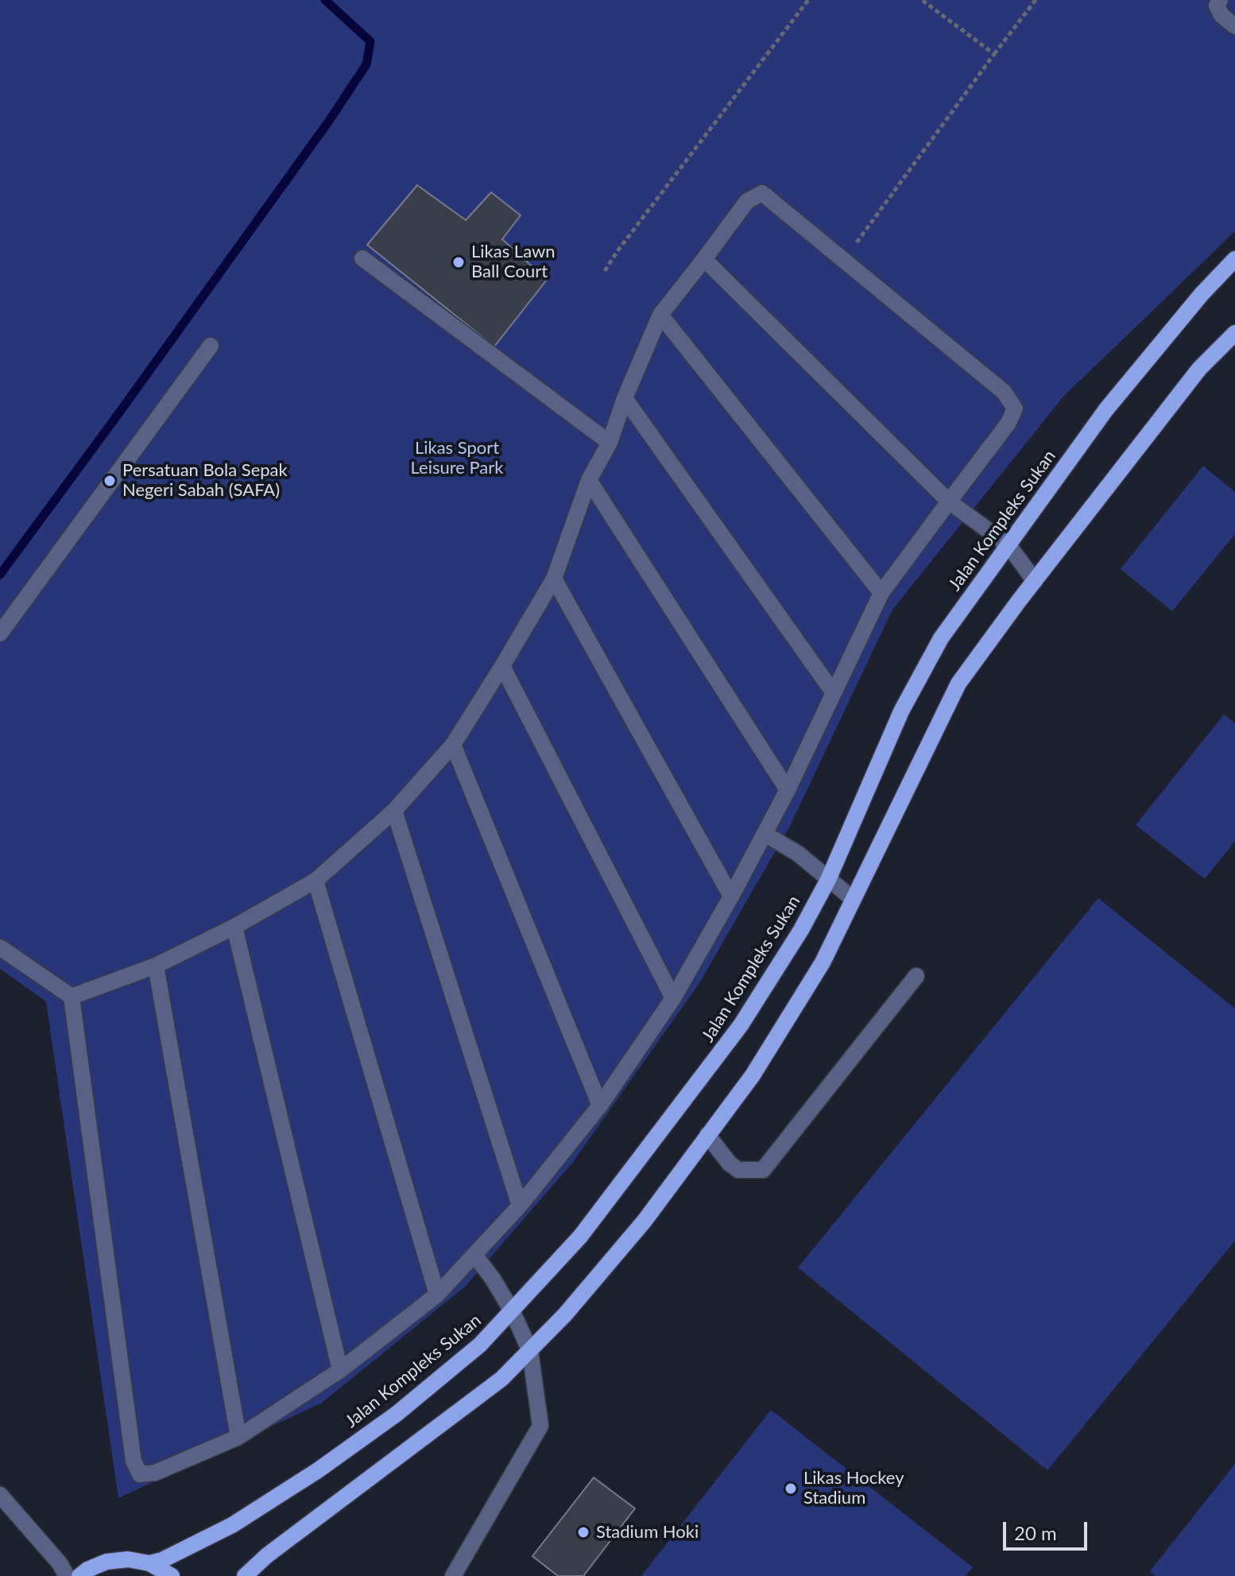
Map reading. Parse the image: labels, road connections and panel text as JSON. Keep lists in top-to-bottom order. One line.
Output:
{"streets":{"main road":["Jalan Kompleks Sukan"]},"parks":["Likas Sport Leisure Park"],"places":["Likas Lawn Ball Court","Persatuan Bola Sepak Negeri Sabah (SAFA)","Likas Hockey Stadium","Stadium Hoki"],"scale_bar":"20 m"}
